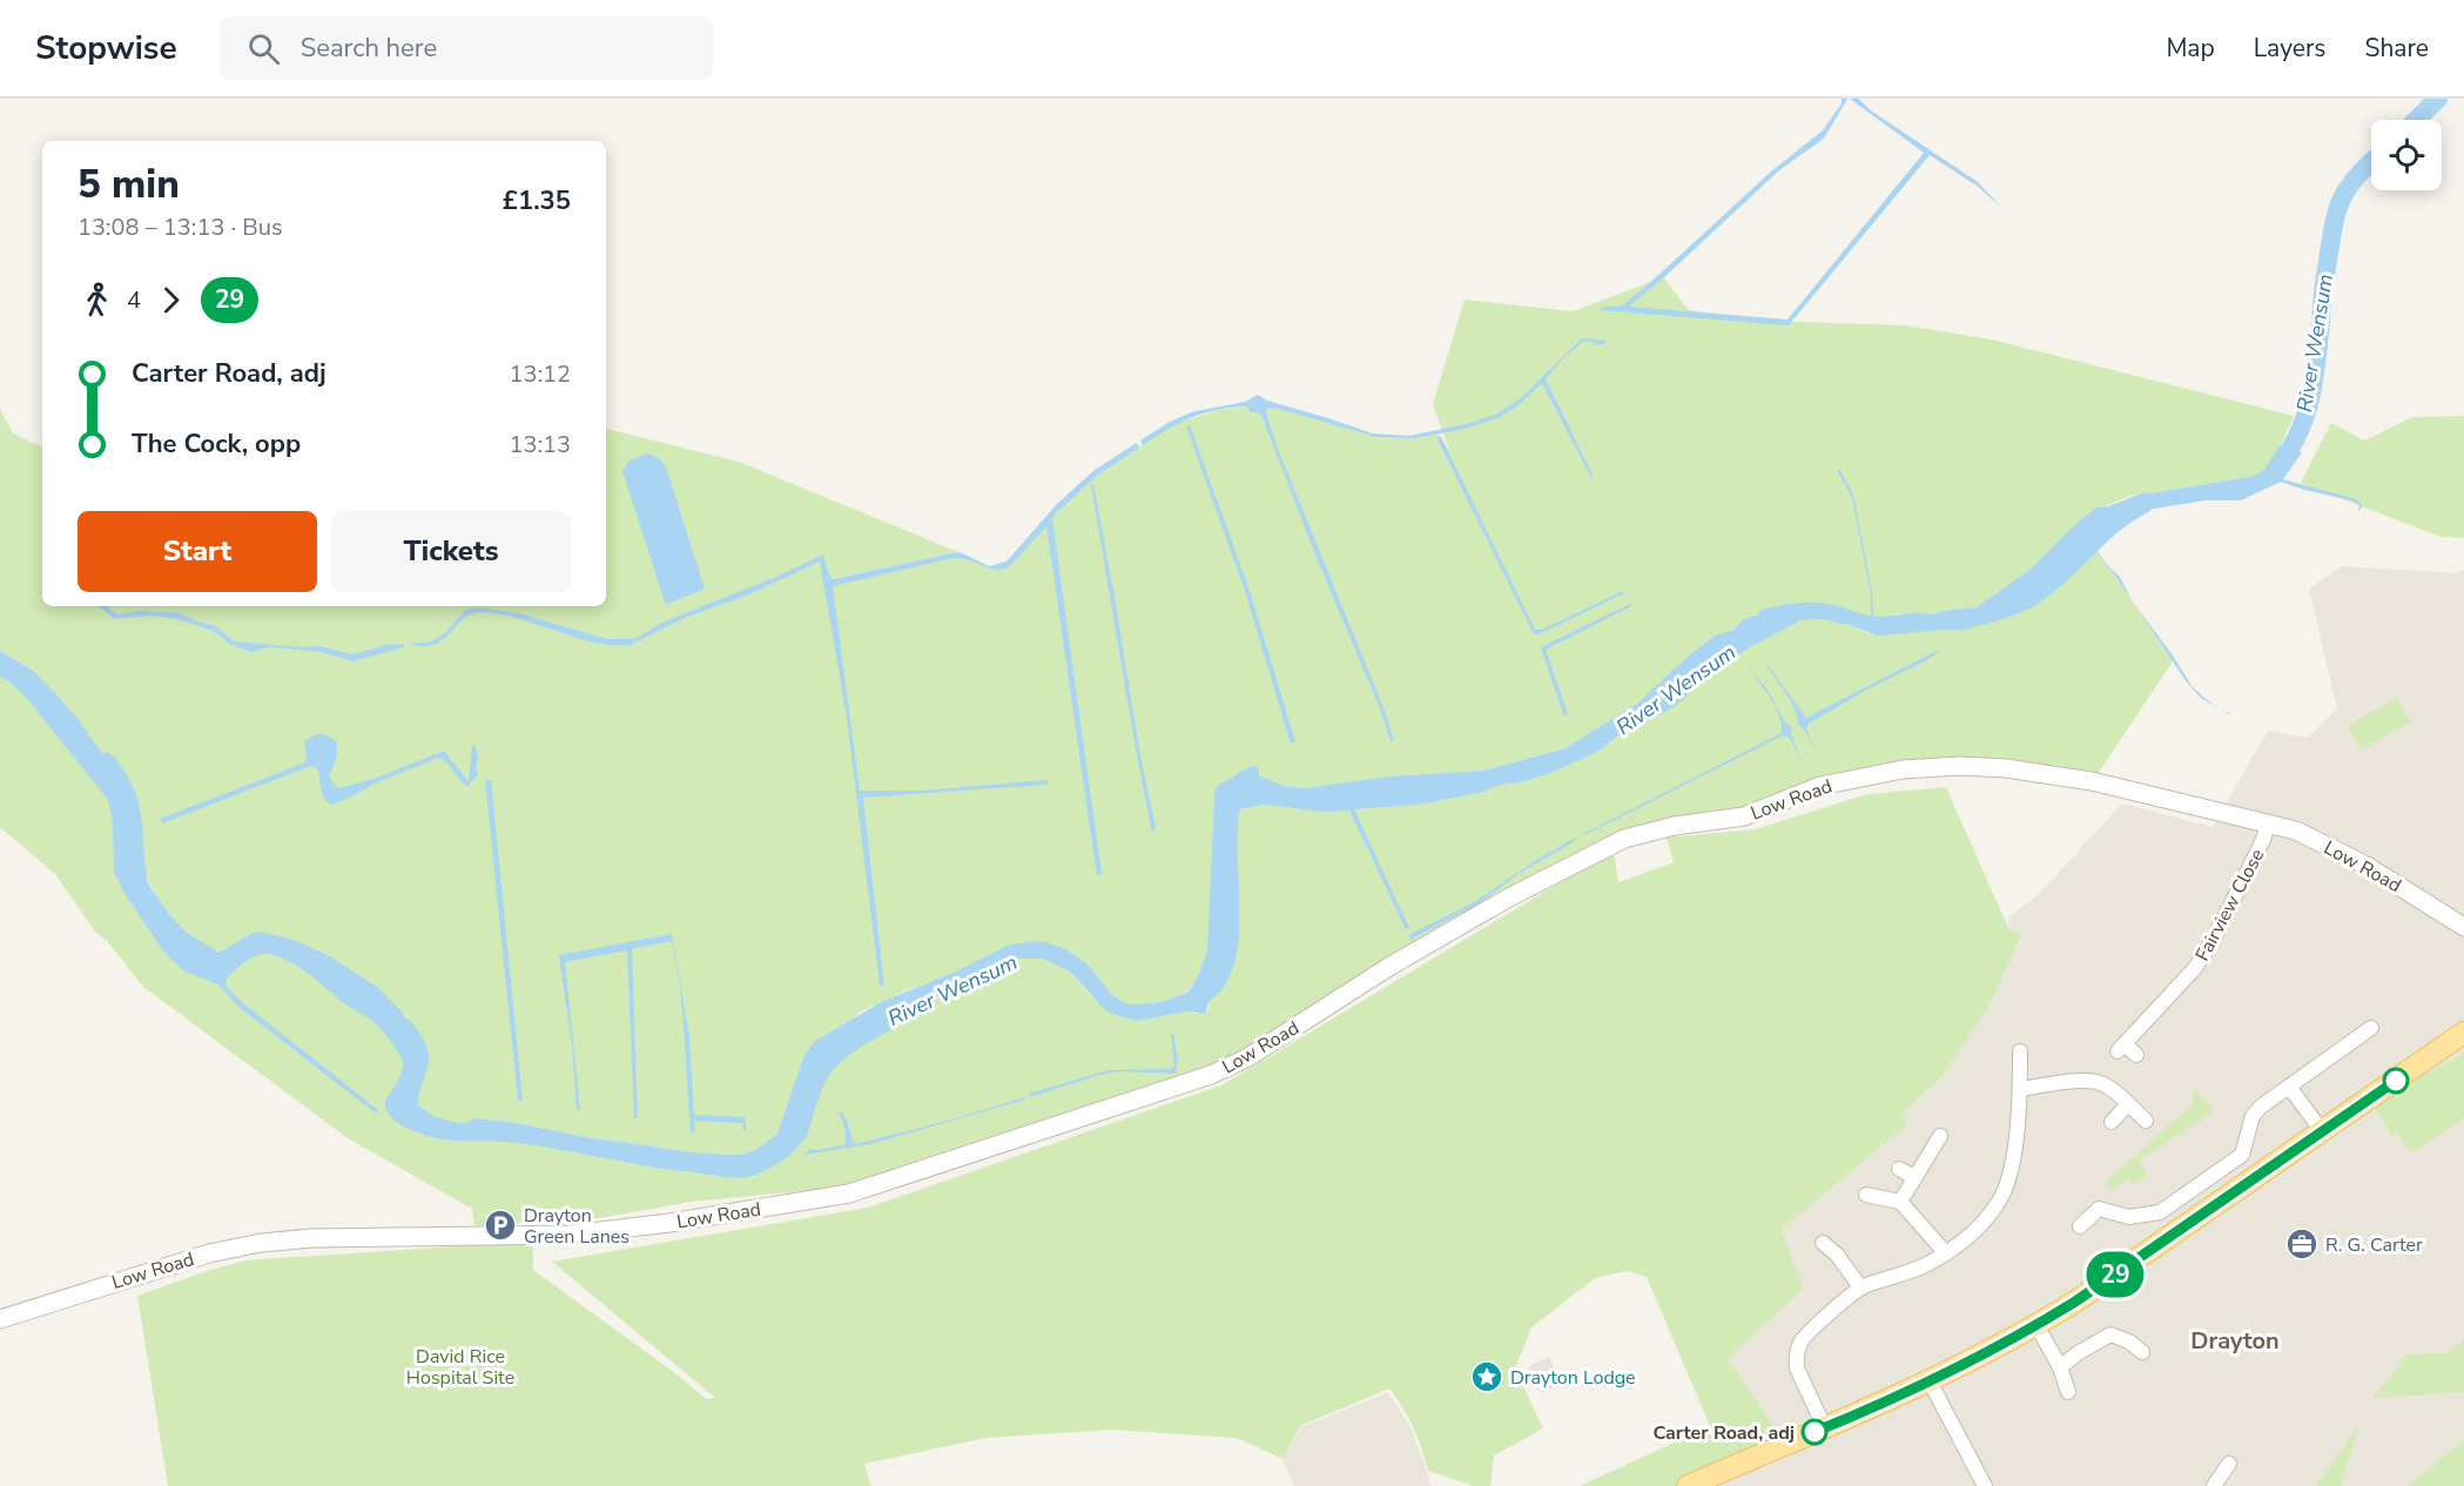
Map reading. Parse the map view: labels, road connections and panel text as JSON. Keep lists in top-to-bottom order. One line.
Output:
{"streets":{"street":["Low Road","Fairview Close"]},"crossings":[["Low Road","Fairview Close"]],"districts":["Drayton"],"water":["River Wensum"],"parks":["David Rice Hospital Site"],"places":{"parking":["Drayton Green Lanes"],"office":["R. G. Carter"],"place":["Drayton Lodge"],"other":["Carter Road, adj"]},"lines":["bus line 29"],"page":{"header":"Stopwise","search":"Search here","nav":["Map","Layers","Share"],"on_map":"29","heading":["5 min","13:08 – 13:13 · Bus","£1.35"],"legs":["4","29"],"list":[{"name":"Carter Road, adj","value":"13:12"},{"name":"The Cock, opp","value":"13:13"}],"buttons":["Start","Tickets"]}}
